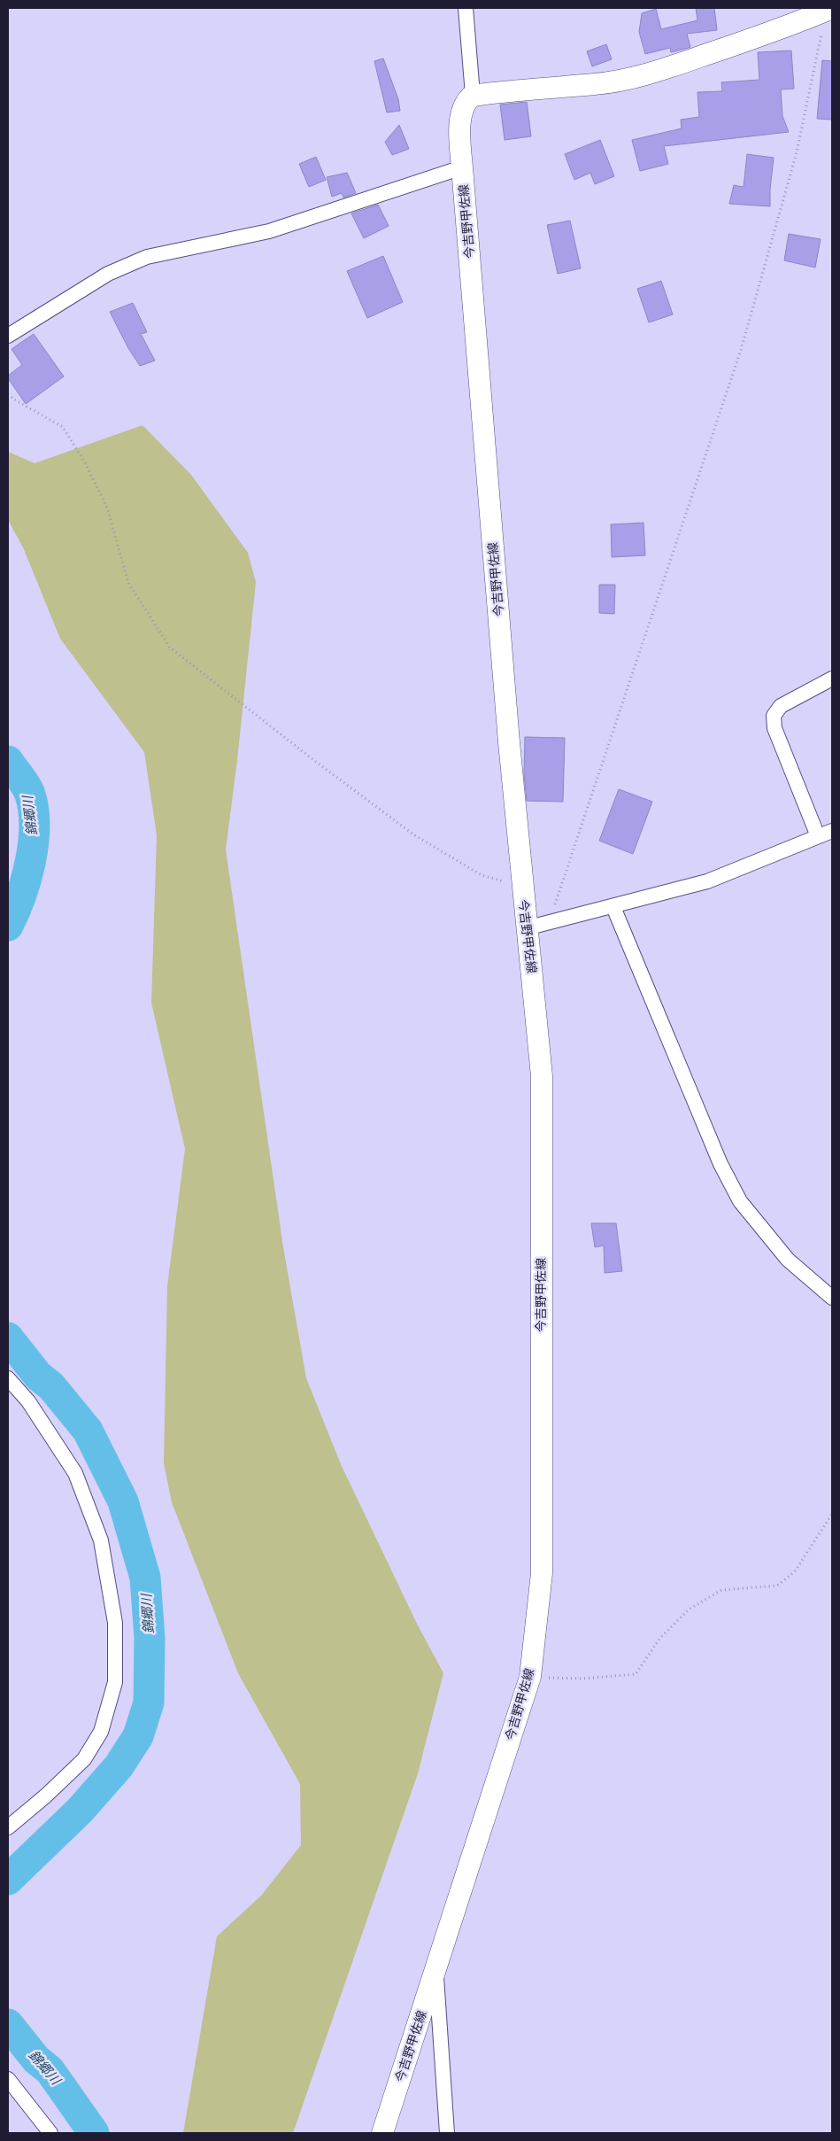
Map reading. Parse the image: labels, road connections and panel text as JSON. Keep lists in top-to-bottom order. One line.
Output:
{"streets":{"main road":["今吉野甲佐線"]},"water":["錦郷川"]}
